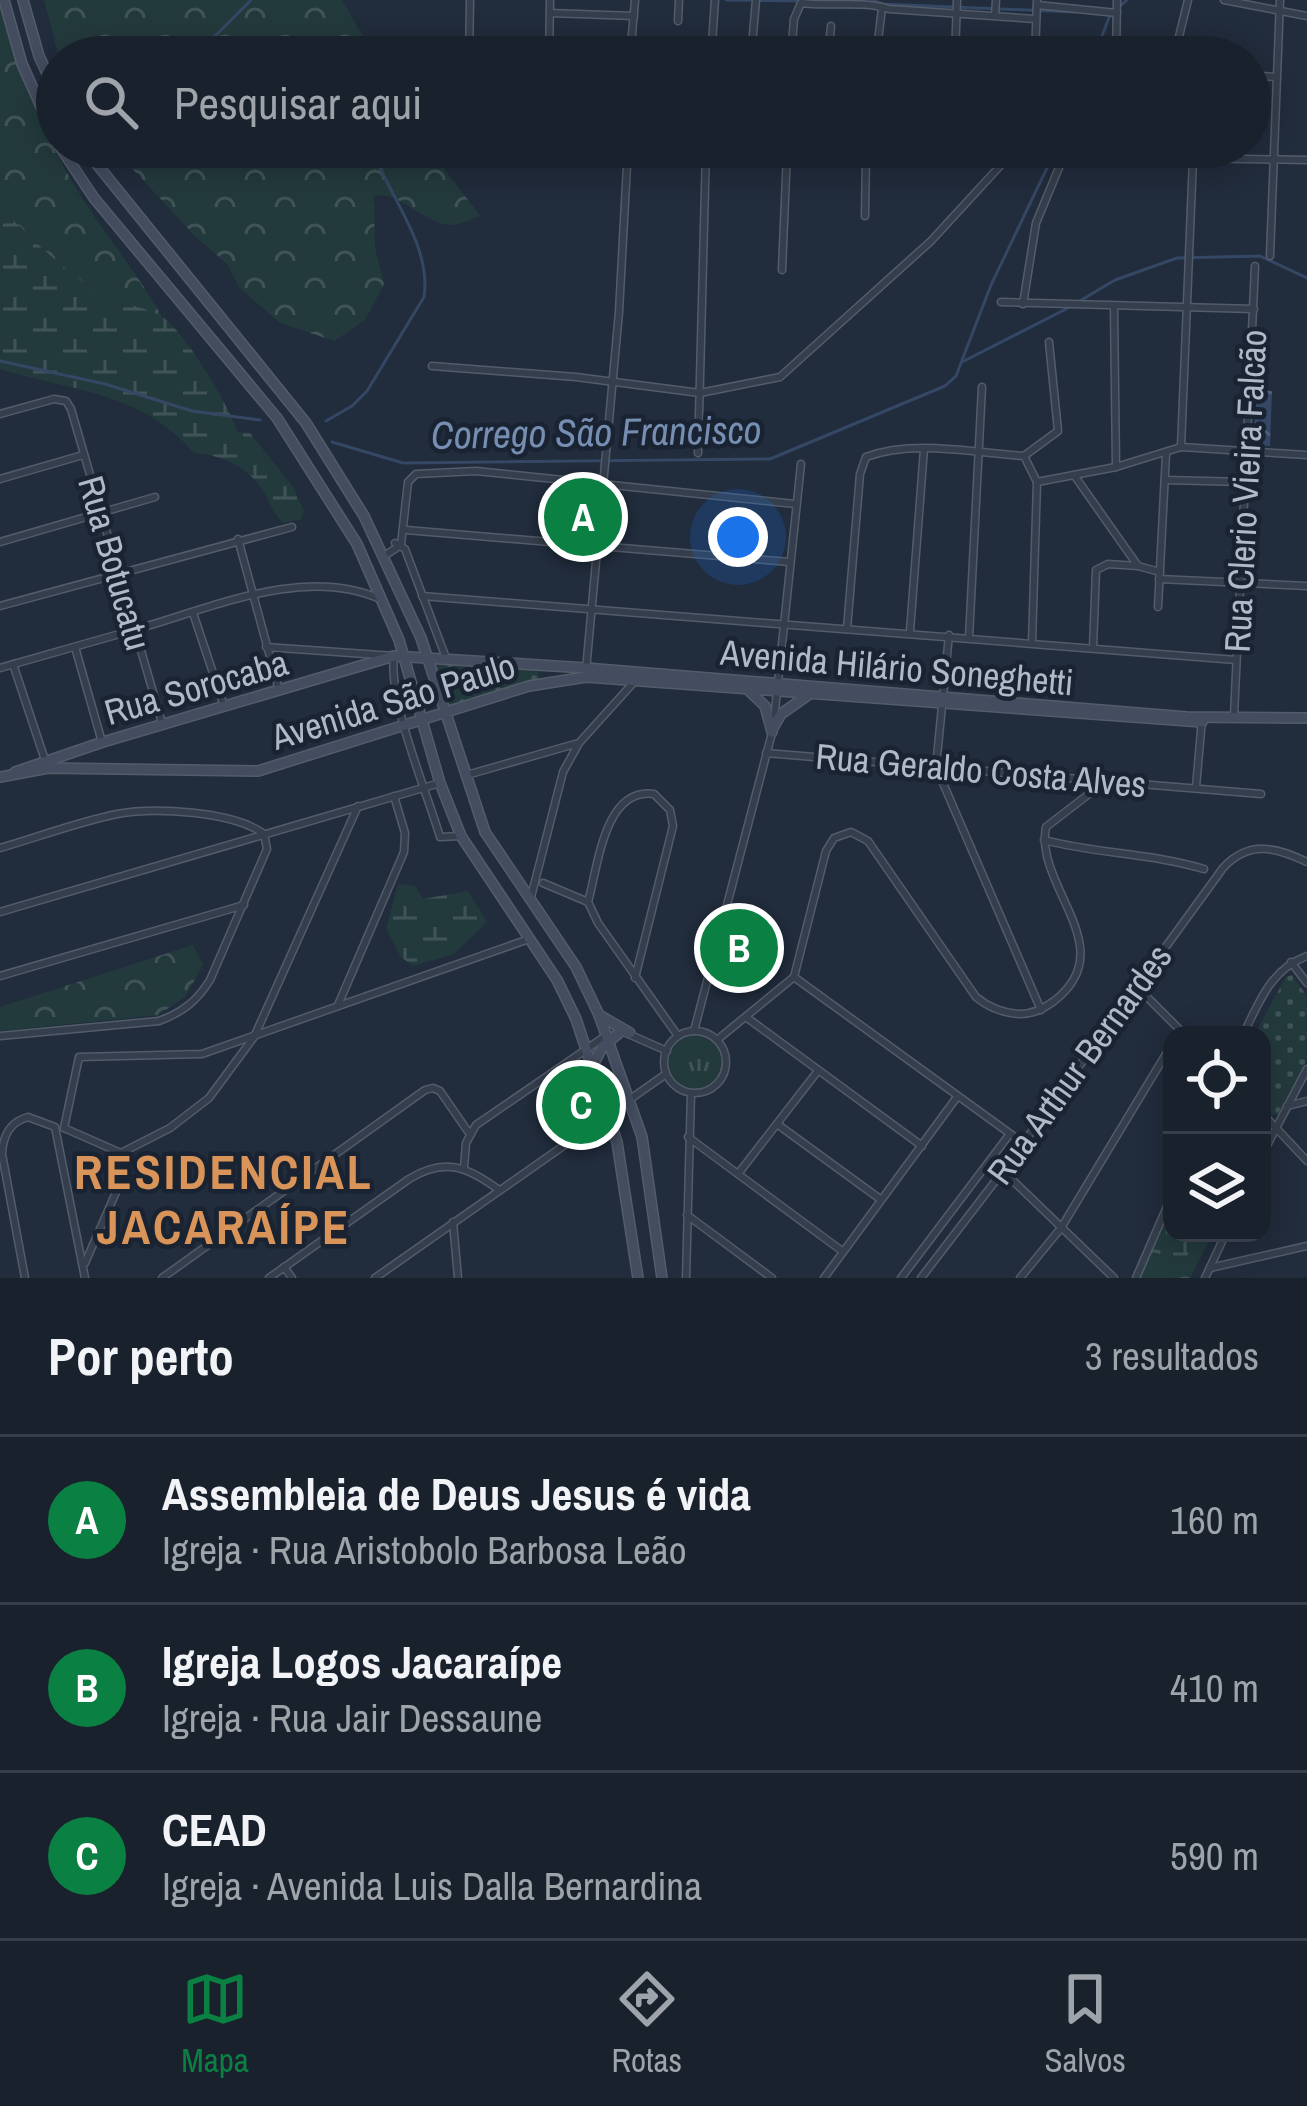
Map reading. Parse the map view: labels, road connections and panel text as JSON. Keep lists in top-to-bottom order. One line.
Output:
{"streets":{"main road":["Avenida Hilário Soneghetti","Rua Sorocaba","Avenida São Paulo"],"street":["Rua Clerio Vieira Falcão","Rua Botucatu","Rua Geraldo Costa Alves","Rua Arthur Bernardes"]},"crossings":[["Rua Clerio Vieira Falcão","Avenida Hilário Soneghetti"],["Rua Botucatu","Rua Sorocaba"],["Avenida Hilário Soneghetti","Rua Sorocaba"],["Avenida Hilário Soneghetti","Avenida São Paulo"],["Avenida Hilário Soneghetti","Rua Geraldo Costa Alves"],["Rua Sorocaba","Avenida São Paulo"]],"districts":["RESIDENCIAL JACARAÍPE"],"water":["Corrego São Francisco"],"page":{"search":"Pesquisar aqui","pins":["A","B","C"],"heading":["Por perto","3 resultados"],"list":[{"mark":"A","name":"Assembleia de Deus Jesus é vida","note":"Igreja · Rua Aristobolo Barbosa Leão","value":"160 m"},{"mark":"B","name":"Igreja Logos Jacaraípe","note":"Igreja · Rua Jair Dessaune","value":"410 m"},{"mark":"C","name":"CEAD","note":"Igreja · Avenida Luis Dalla Bernardina","value":"590 m"}],"nav":["Mapa","Rotas","Salvos"]}}
